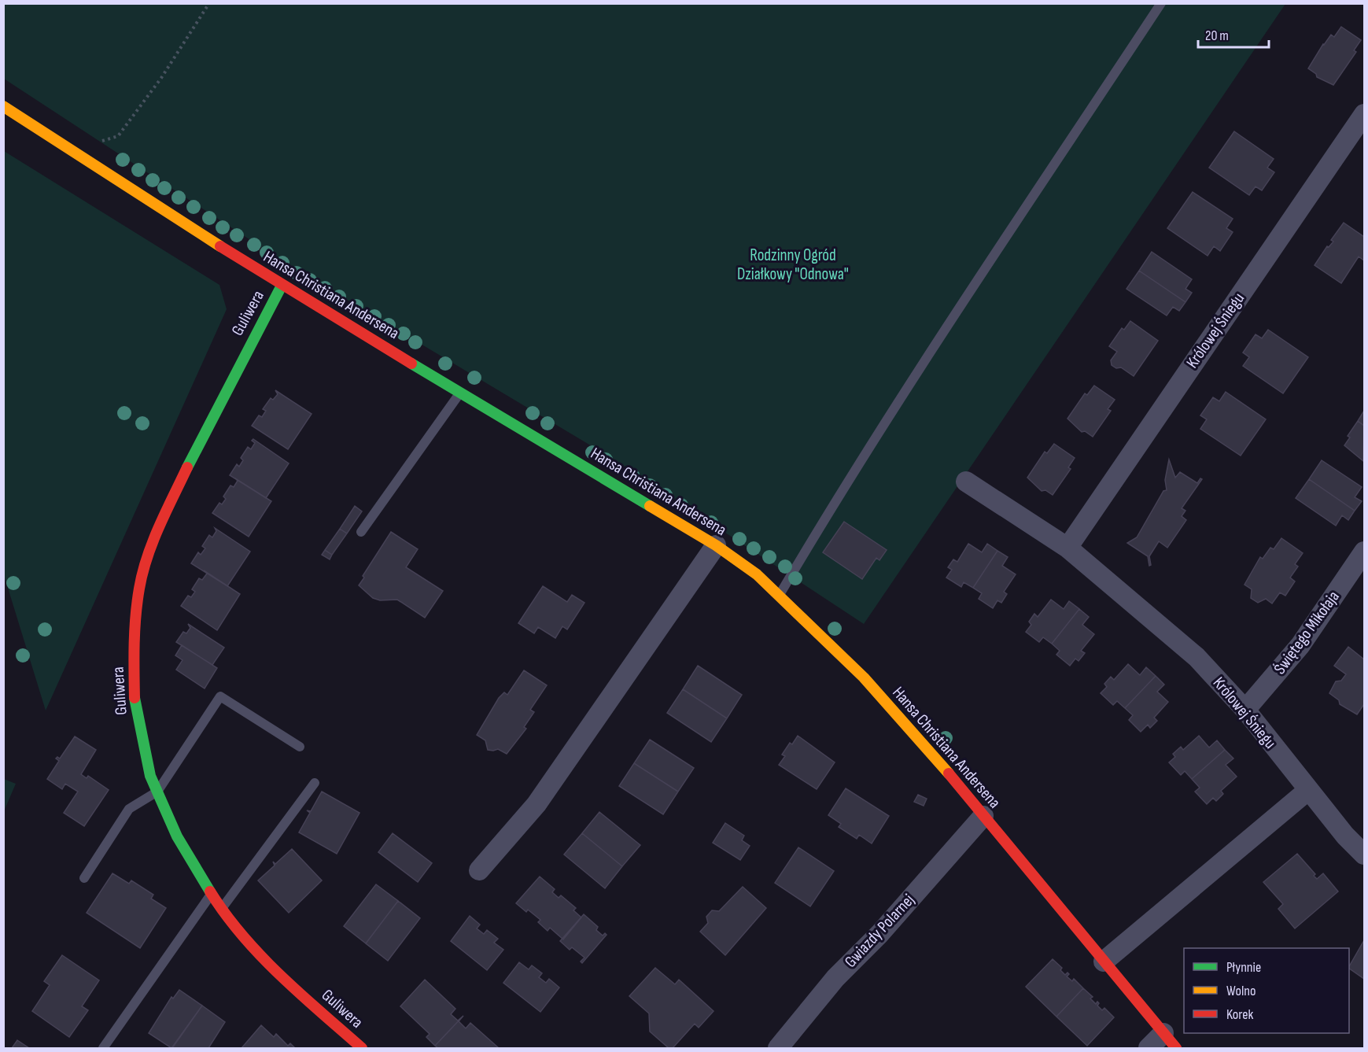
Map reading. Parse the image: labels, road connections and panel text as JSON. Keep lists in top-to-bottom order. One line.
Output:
{"streets":{"street":["Hansa Christiana Andersena","Guliwera","Królowej Śniegu","Świętego Mikołaja","Gwiazdy Polarnej"]},"crossings":[["Hansa Christiana Andersena","Guliwera"],["Hansa Christiana Andersena","Gwiazdy Polarnej"],["Królowej Śniegu","Świętego Mikołaja"]],"parks":["Rodzinny Ogród Działkowy \"Odnowa\""],"legend":["Płynnie","Wolno","Korek"],"scale_bar":"20 m"}
